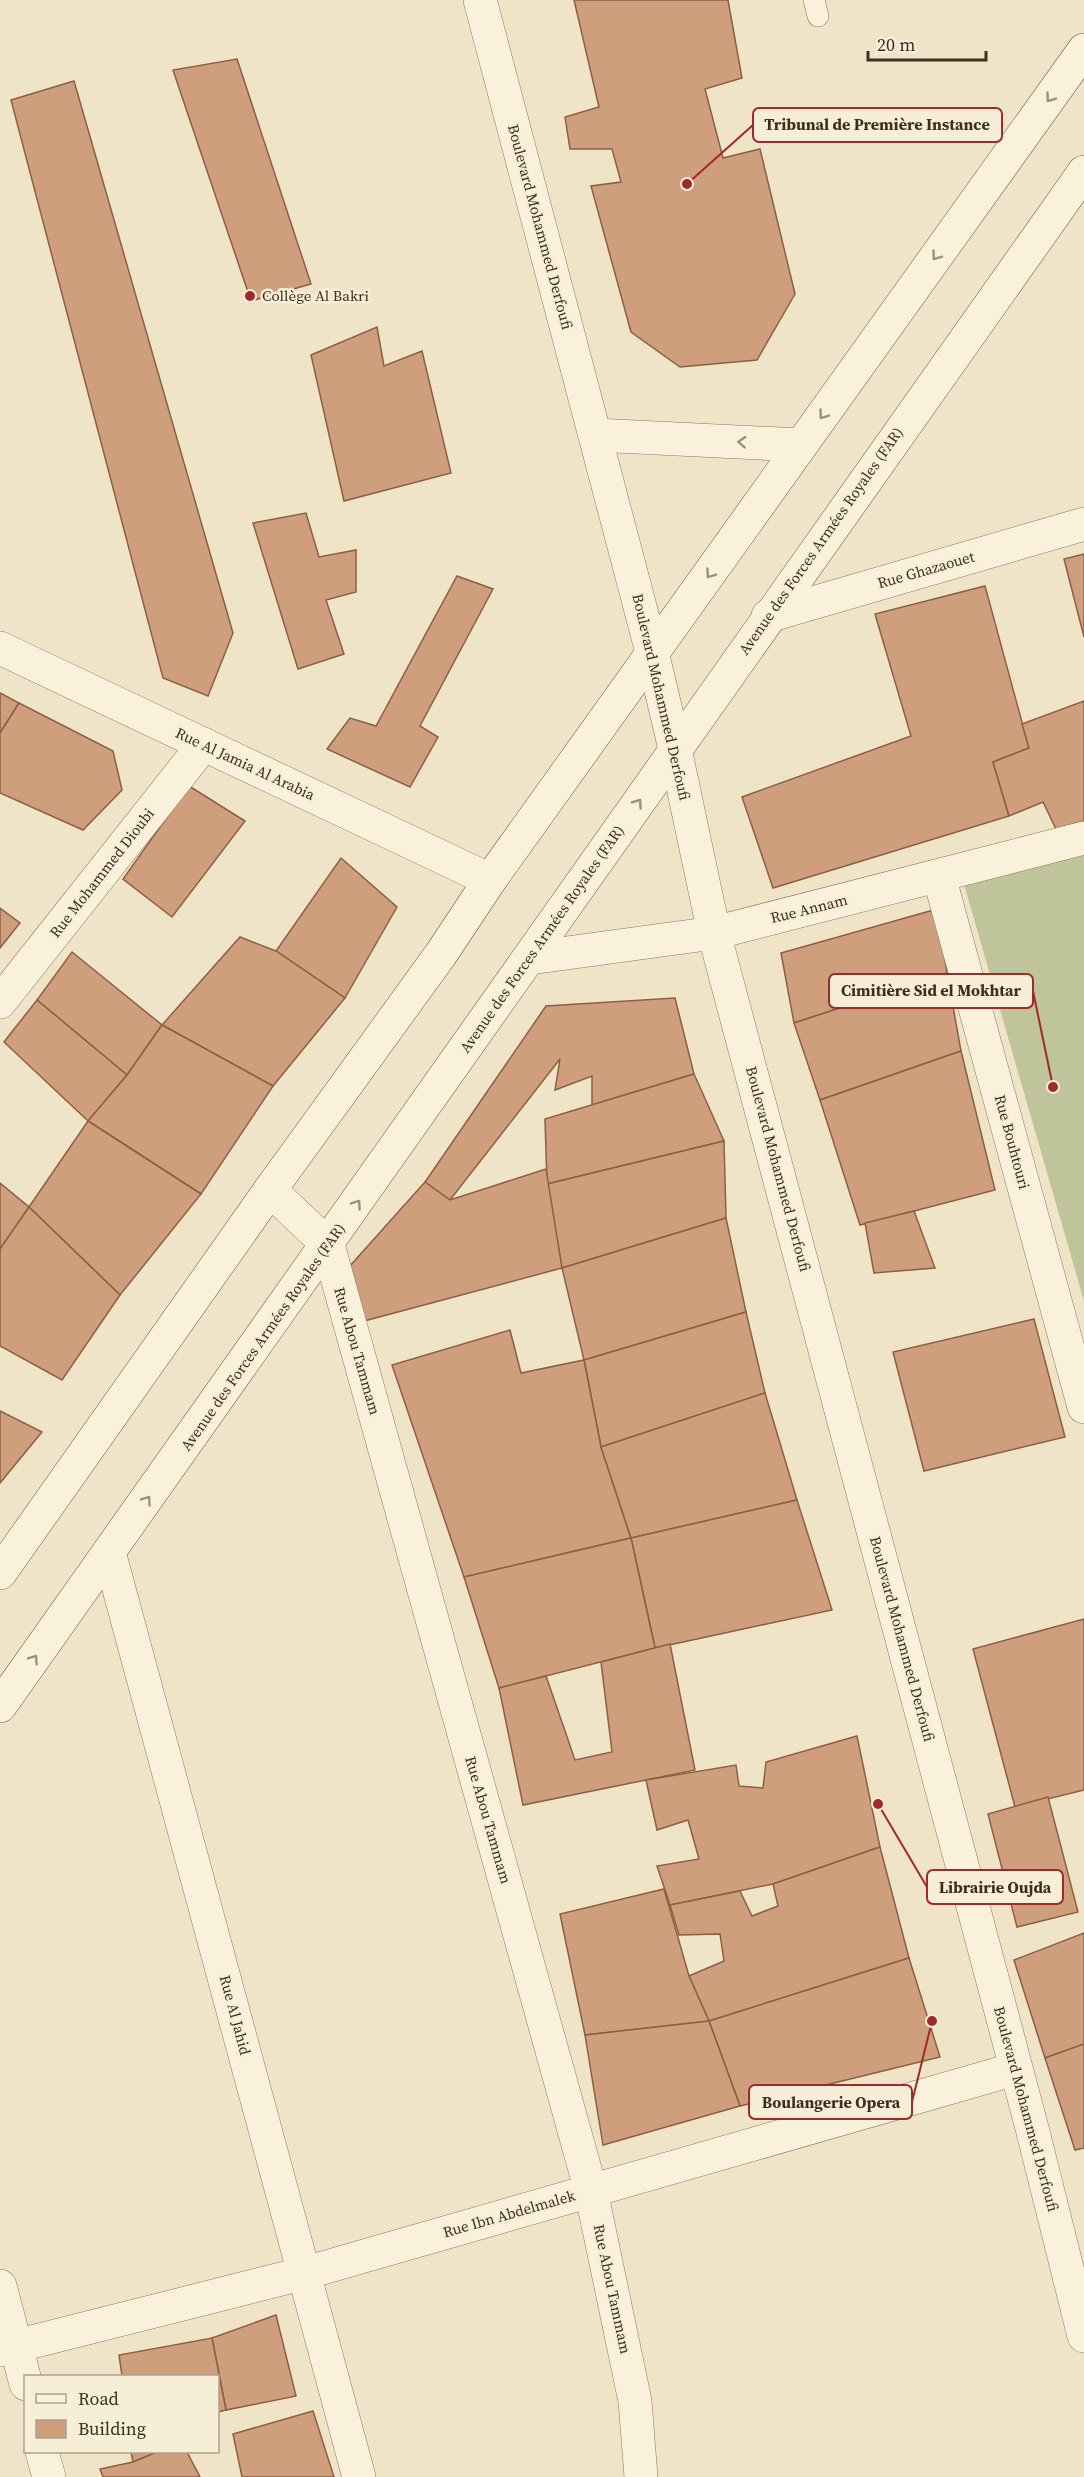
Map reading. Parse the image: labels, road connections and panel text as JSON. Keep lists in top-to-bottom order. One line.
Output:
{"streets":{"street":["Boulevard Mohammed Derfoufi","Avenue des Forces Armées Royales (FAR)","Rue Ghazaouet","Rue Al Jamia Al Arabia","Rue Mohammed Dioubi","Rue Annam","Rue Bouhtouri","Rue Abou Tammam","Rue Al Jahid","Rue Ibn Abdelmalek"]},"crossings":[["Boulevard Mohammed Derfoufi","Avenue des Forces Armées Royales (FAR)"],["Boulevard Mohammed Derfoufi","Rue Annam"],["Boulevard Mohammed Derfoufi","Rue Ibn Abdelmalek"],["Avenue des Forces Armées Royales (FAR)","Rue Ghazaouet"],["Avenue des Forces Armées Royales (FAR)","Rue Annam"],["Avenue des Forces Armées Royales (FAR)","Rue Abou Tammam"],["Avenue des Forces Armées Royales (FAR)","Rue Al Jahid"],["Rue Al Jamia Al Arabia","Rue Mohammed Dioubi"],["Rue Annam","Rue Bouhtouri"],["Rue Abou Tammam","Rue Ibn Abdelmalek"],["Rue Al Jahid","Rue Ibn Abdelmalek"]],"places":["Tribunal de Première Instance","Collège Al Bakri","Cimitière Sid el Mokhtar","Librairie Oujda","Boulangerie Opera"],"legend":["Road","Building"],"scale_bar":"20 m"}
